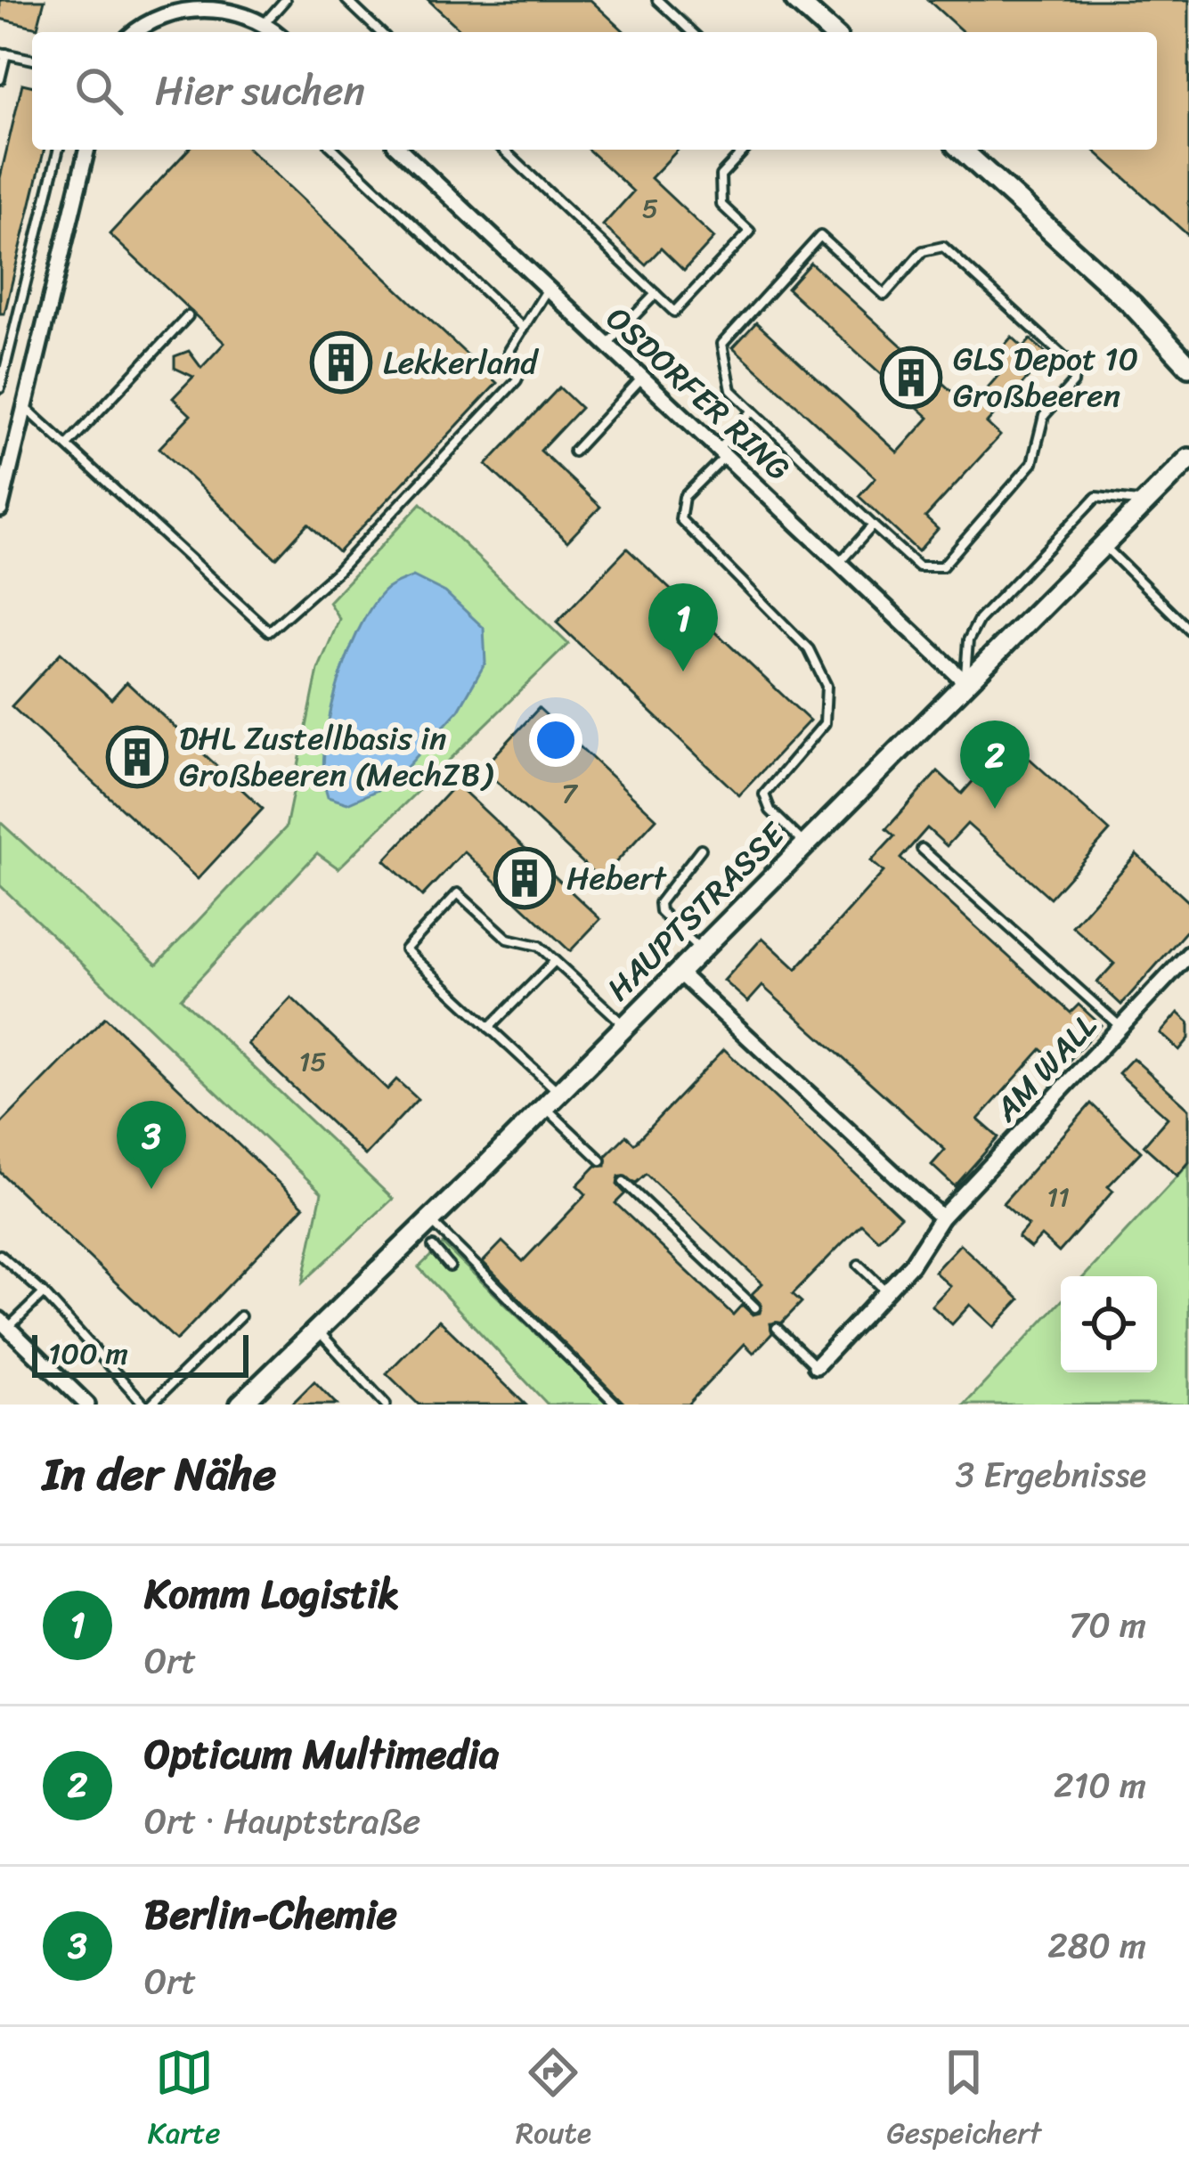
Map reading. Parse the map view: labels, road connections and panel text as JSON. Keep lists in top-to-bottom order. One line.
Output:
{"streets":{"street":["OSDORFER RING","HAUPTSTRASSE","AM WALL"]},"crossings":[["OSDORFER RING","HAUPTSTRASSE"]],"places":{"building":["Lekkerland","GLS Depot 10 Großbeeren","DHL Zustellbasis in Großbeeren (MechZB)","Hebert"]},"house_numbers":["5","7","15","11"],"scale_bar":"100 m","page":{"search":"Hier suchen","pins":["1","2","3"],"scale":"100 m","heading":["In der Nähe","3 Ergebnisse"],"list":[{"mark":"1","name":"Komm Logistik","note":"Ort","value":"70 m"},{"mark":"2","name":"Opticum Multimedia","note":"Ort · Hauptstraße","value":"210 m"},{"mark":"3","name":"Berlin-Chemie","note":"Ort","value":"280 m"}],"nav":["Karte","Route","Gespeichert"]}}
